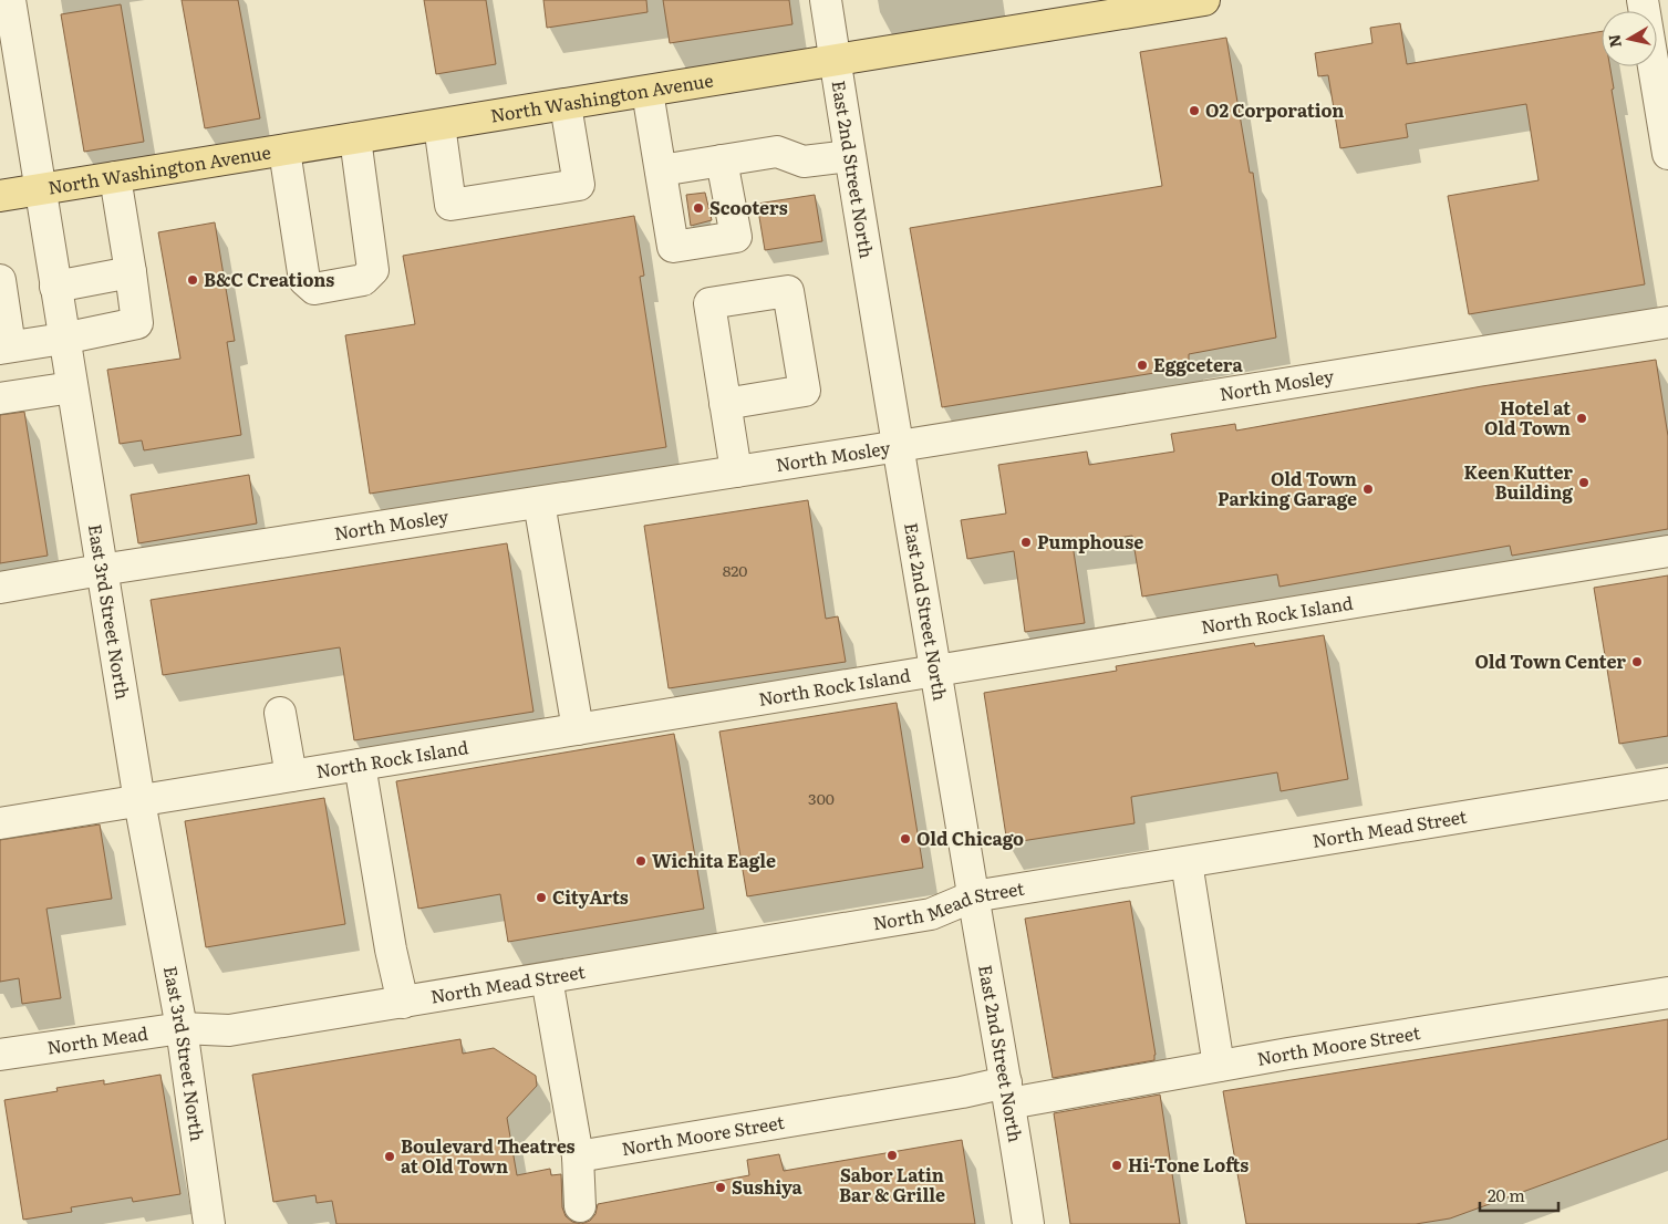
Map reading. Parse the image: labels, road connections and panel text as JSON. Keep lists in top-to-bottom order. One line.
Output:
{"streets":{"main road":["North Washington Avenue"],"street":["East 2nd Street North","North Mosley","East 3rd Street North","North Rock Island","North Mead Street","North Mead","North Moore Street"]},"crossings":[["North Washington Avenue","East 2nd Street North"],["North Washington Avenue","East 3rd Street North"],["East 2nd Street North","North Mosley"],["East 2nd Street North","North Rock Island"],["East 2nd Street North","North Mead Street"],["East 2nd Street North","North Moore Street"],["North Mosley","East 3rd Street North"],["East 3rd Street North","North Rock Island"],["East 3rd Street North","North Mead"],["North Mead Street","North Mead"]],"places":["O2 Corporation","Scooters","B&C Creations","Eggcetera","Hotel at Old Town","Keen Kutter Building","Old Town Parking Garage","Pumphouse","Old Town Center","Old Chicago","Wichita Eagle","CityArts","Sabor Latin Bar & Grille","Boulevard Theatres at Old Town","Hi-Tone Lofts","Sushiya"],"house_numbers":["820","300"],"scale_bar":"20 m","north":"left"}
